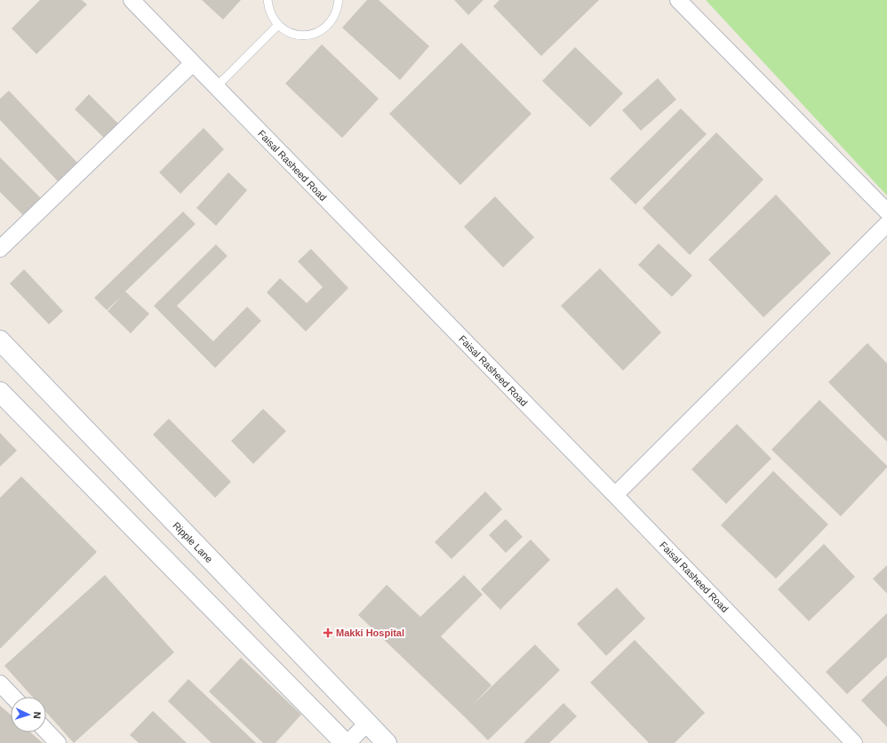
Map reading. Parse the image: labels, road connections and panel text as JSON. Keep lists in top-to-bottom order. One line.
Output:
{"streets":{"street":["Faisal Rasheed Road","Ripple Lane"]},"places":{"health":["Makki Hospital"]},"north":"right"}
